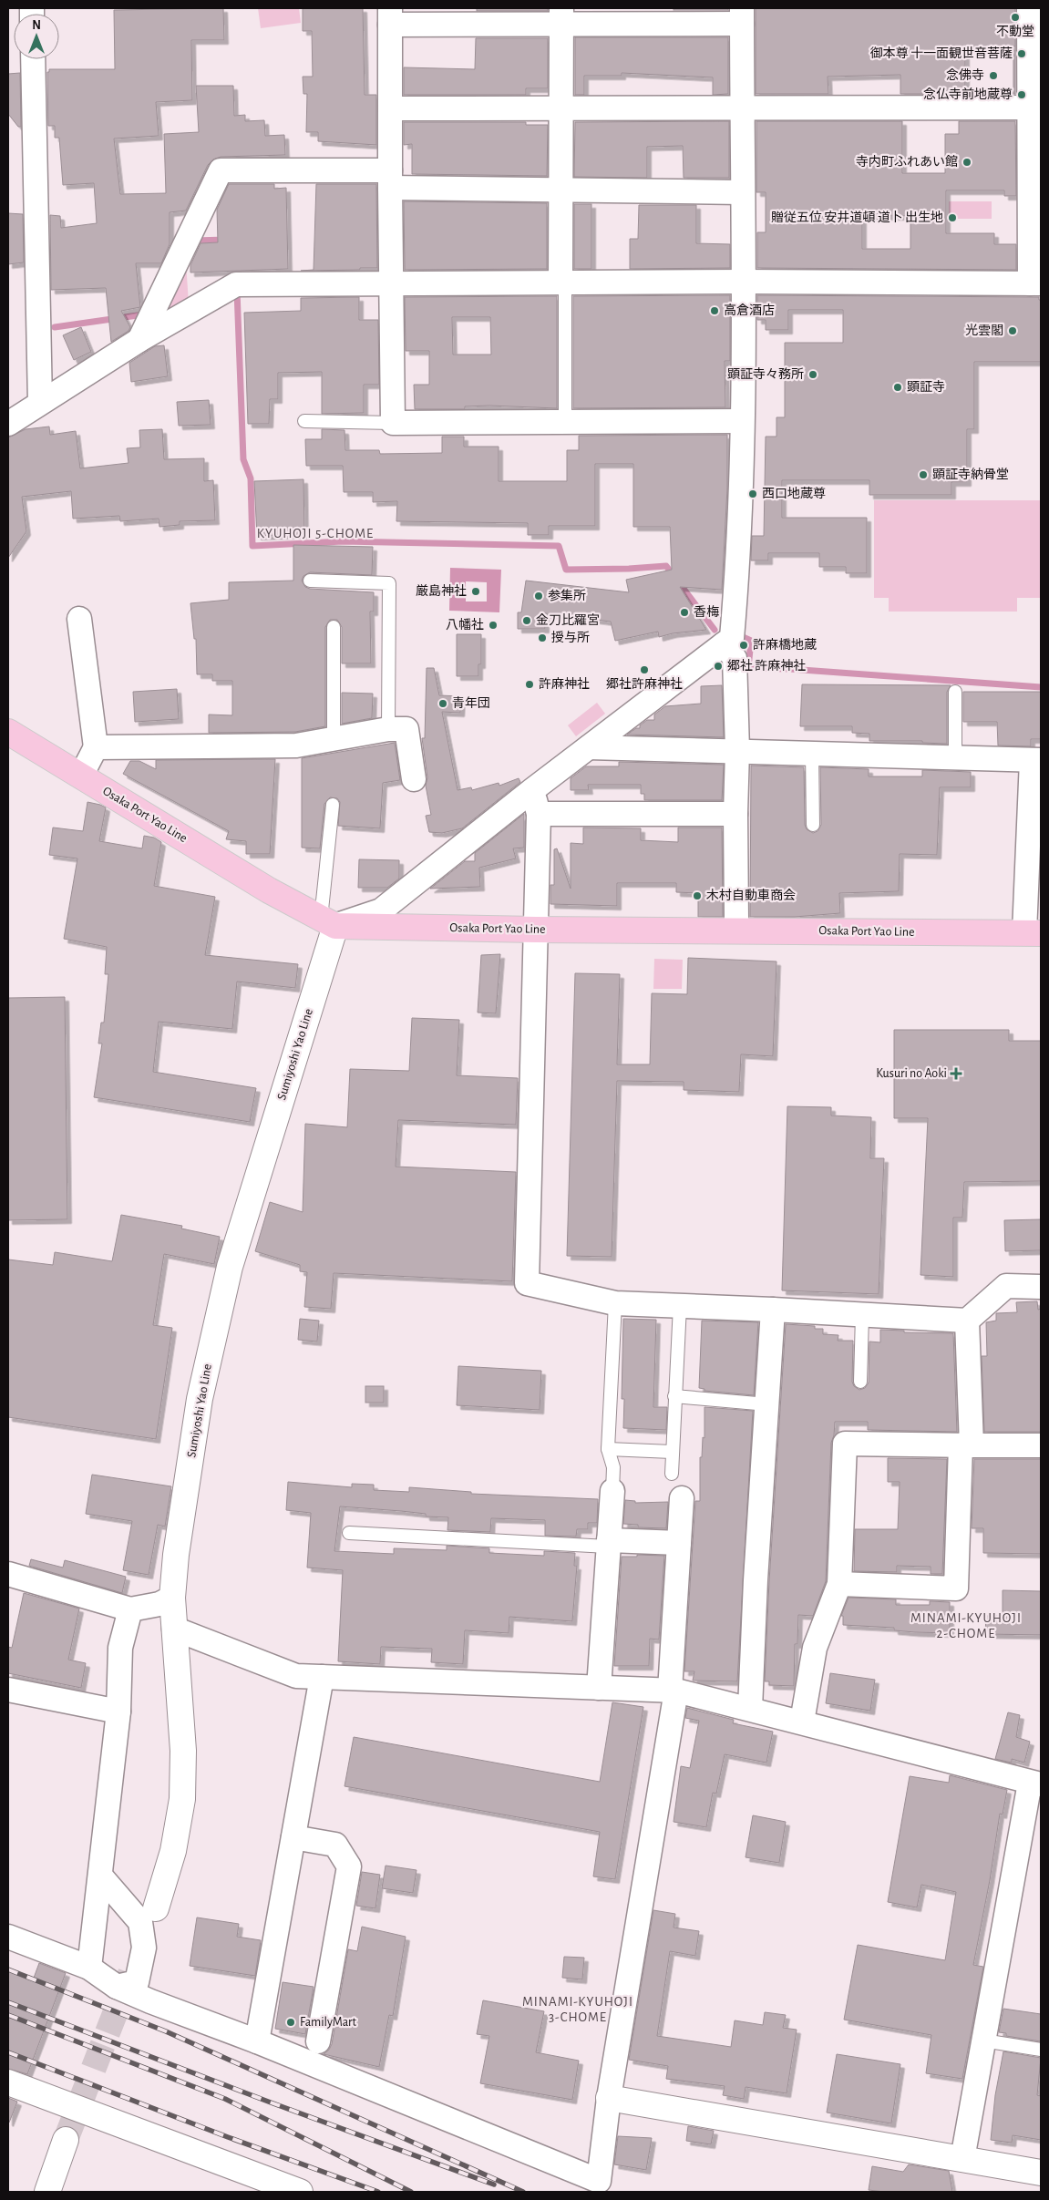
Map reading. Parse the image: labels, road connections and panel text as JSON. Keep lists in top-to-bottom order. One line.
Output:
{"streets":{"main road":["Osaka Port Yao Line","Sumiyoshi Yao Line"]},"crossings":[["Osaka Port Yao Line","Sumiyoshi Yao Line"]],"districts":["KYUHOJI 5-CHOME","MINAMI-KYUHOJI 2-CHOME","MINAMI-KYUHOJI 3-CHOME"],"places":{"other":["不動堂","御本尊 十一面観世音菩薩","念佛寺","念仏寺前地蔵尊","寺内町ふれあい館","贈従五位 安井道頓 道卜 出生地","高倉酒店","光雲閣","顕証寺々務所","顕証寺","顕証寺納骨堂","西口地蔵尊","厳島神社","参集所","香梅","金刀比羅宮","八幡社","授与所","許麻橋地蔵","郷社 許麻神社","郷社許麻神社","許麻神社","青年団","木村自動車商会","FamilyMart"],"health":["Kusuri no Aoki"]},"north":"top"}
